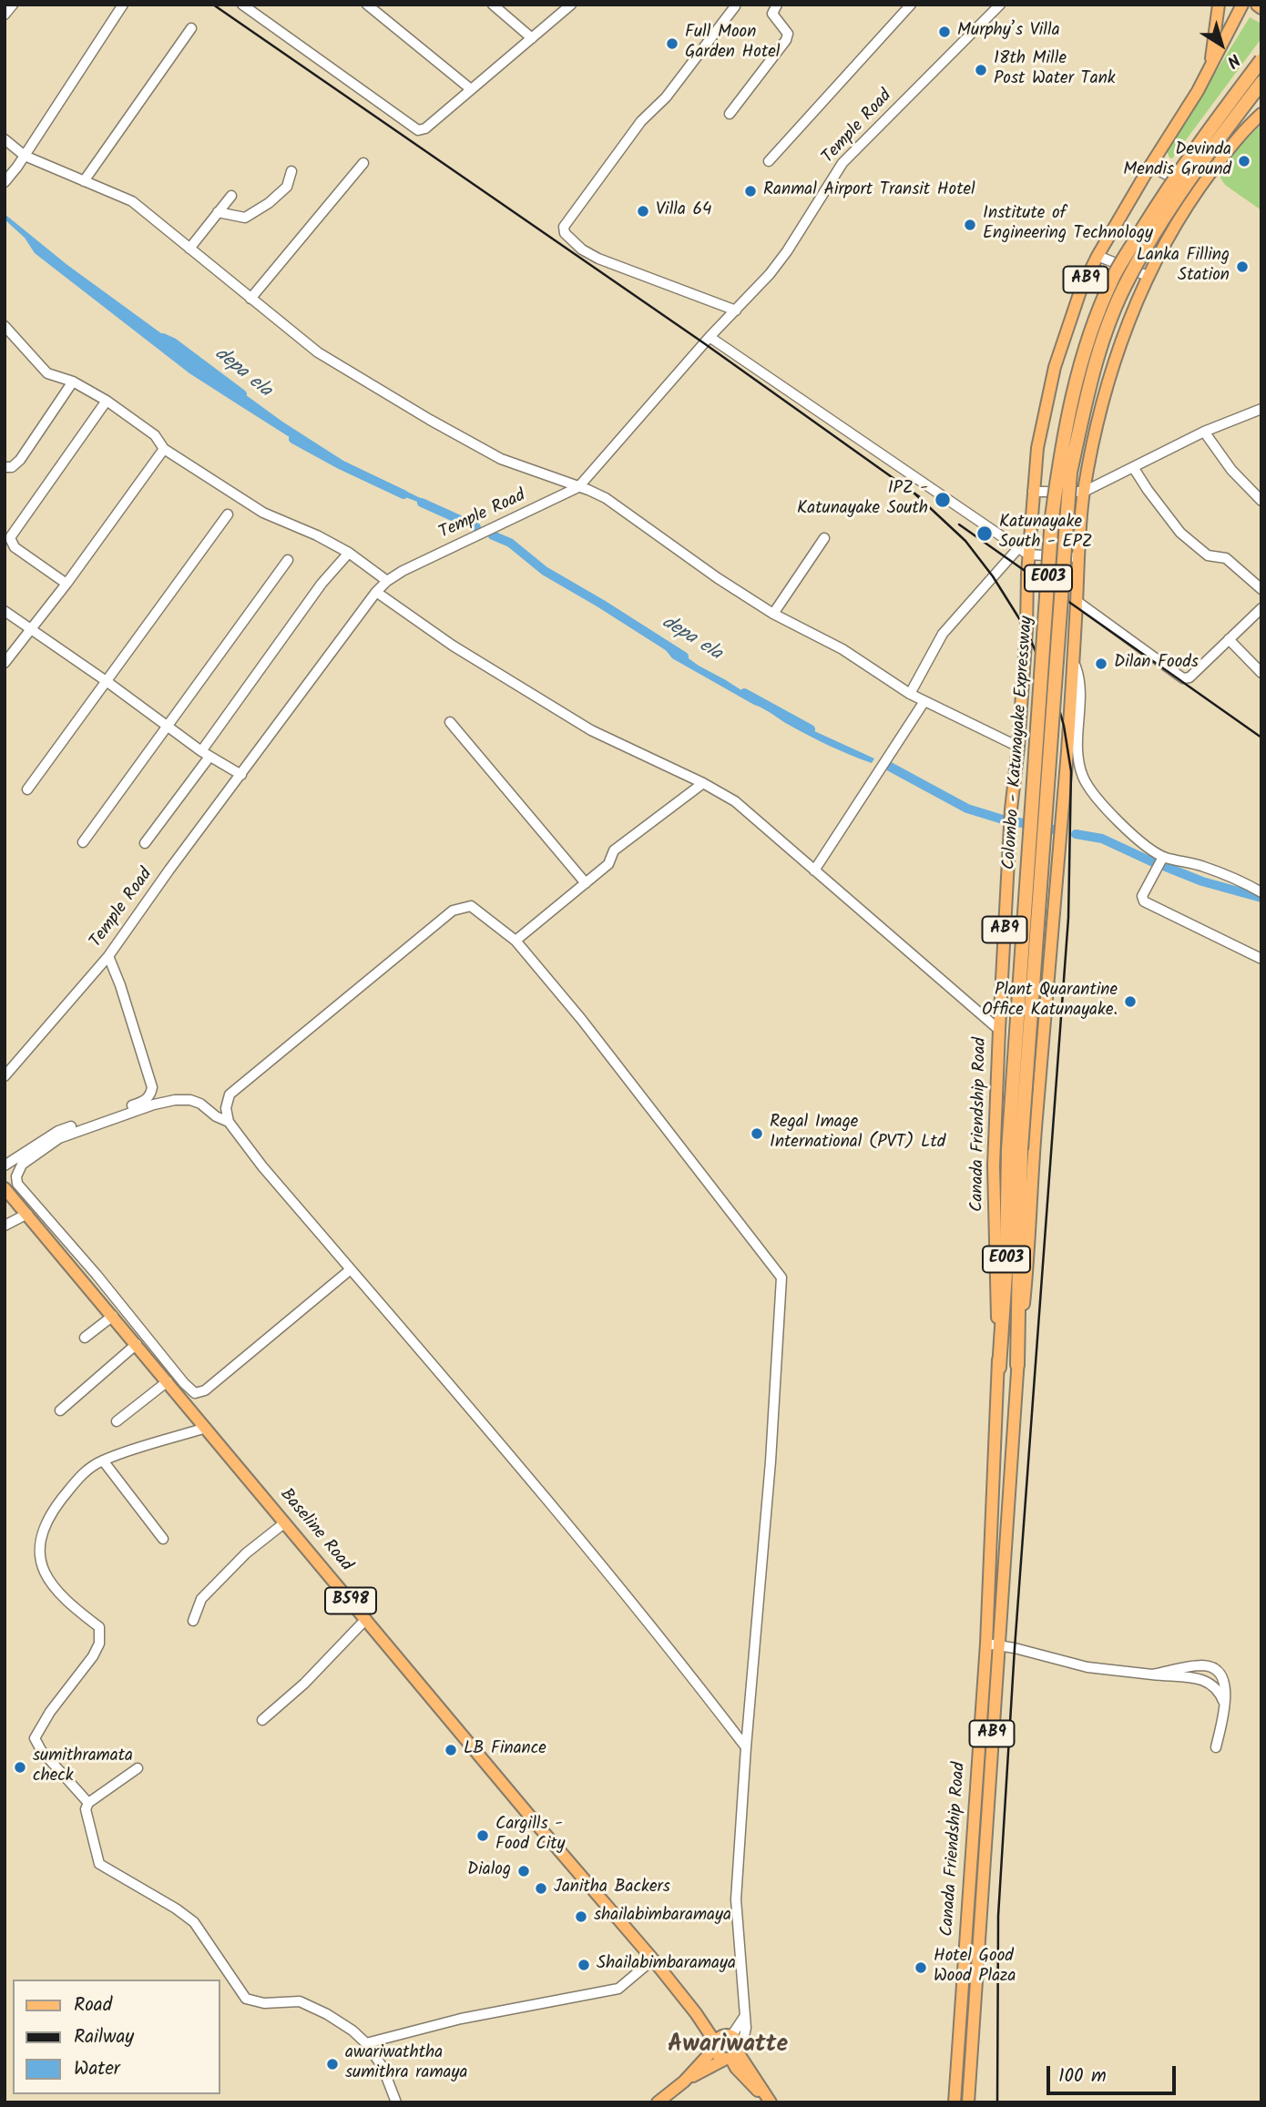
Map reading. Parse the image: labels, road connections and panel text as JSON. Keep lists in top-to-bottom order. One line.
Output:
{"streets":{"highway":["E003","Colombo - Katunayake Expressway"],"main road":["AB9","Canada Friendship Road","Baseline Road","B598"],"street":["Temple Road"]},"crossings":[["Colombo - Katunayake Expressway","Canada Friendship Road"]],"districts":["Awariwatte"],"water":["depa ela"],"places":["Murphy’s Villa","Full Moon Garden Hotel","18th Mille Post Water Tank","Devinda Mendis Ground","Ranmal Airport Transit Hotel","Villa 64","Institute of Engineering Technology","Lanka Filling Station","IPZ - Katunayake South","Katunayake South - EPZ","Dilan Foods","Plant Quarantine Office Katunayake.","Regal Image International (PVT) Ltd","LB Finance","sumithramata check","Cargills - Food City","Dialog","Janitha Backers","shailabimbaramaya","Shailabimbaramaya","Hotel Good Wood Plaza","awariwaththa sumithra ramaya"],"legend":["Road","Railway","Water"],"scale_bar":"100 m","north":"bottom right"}
